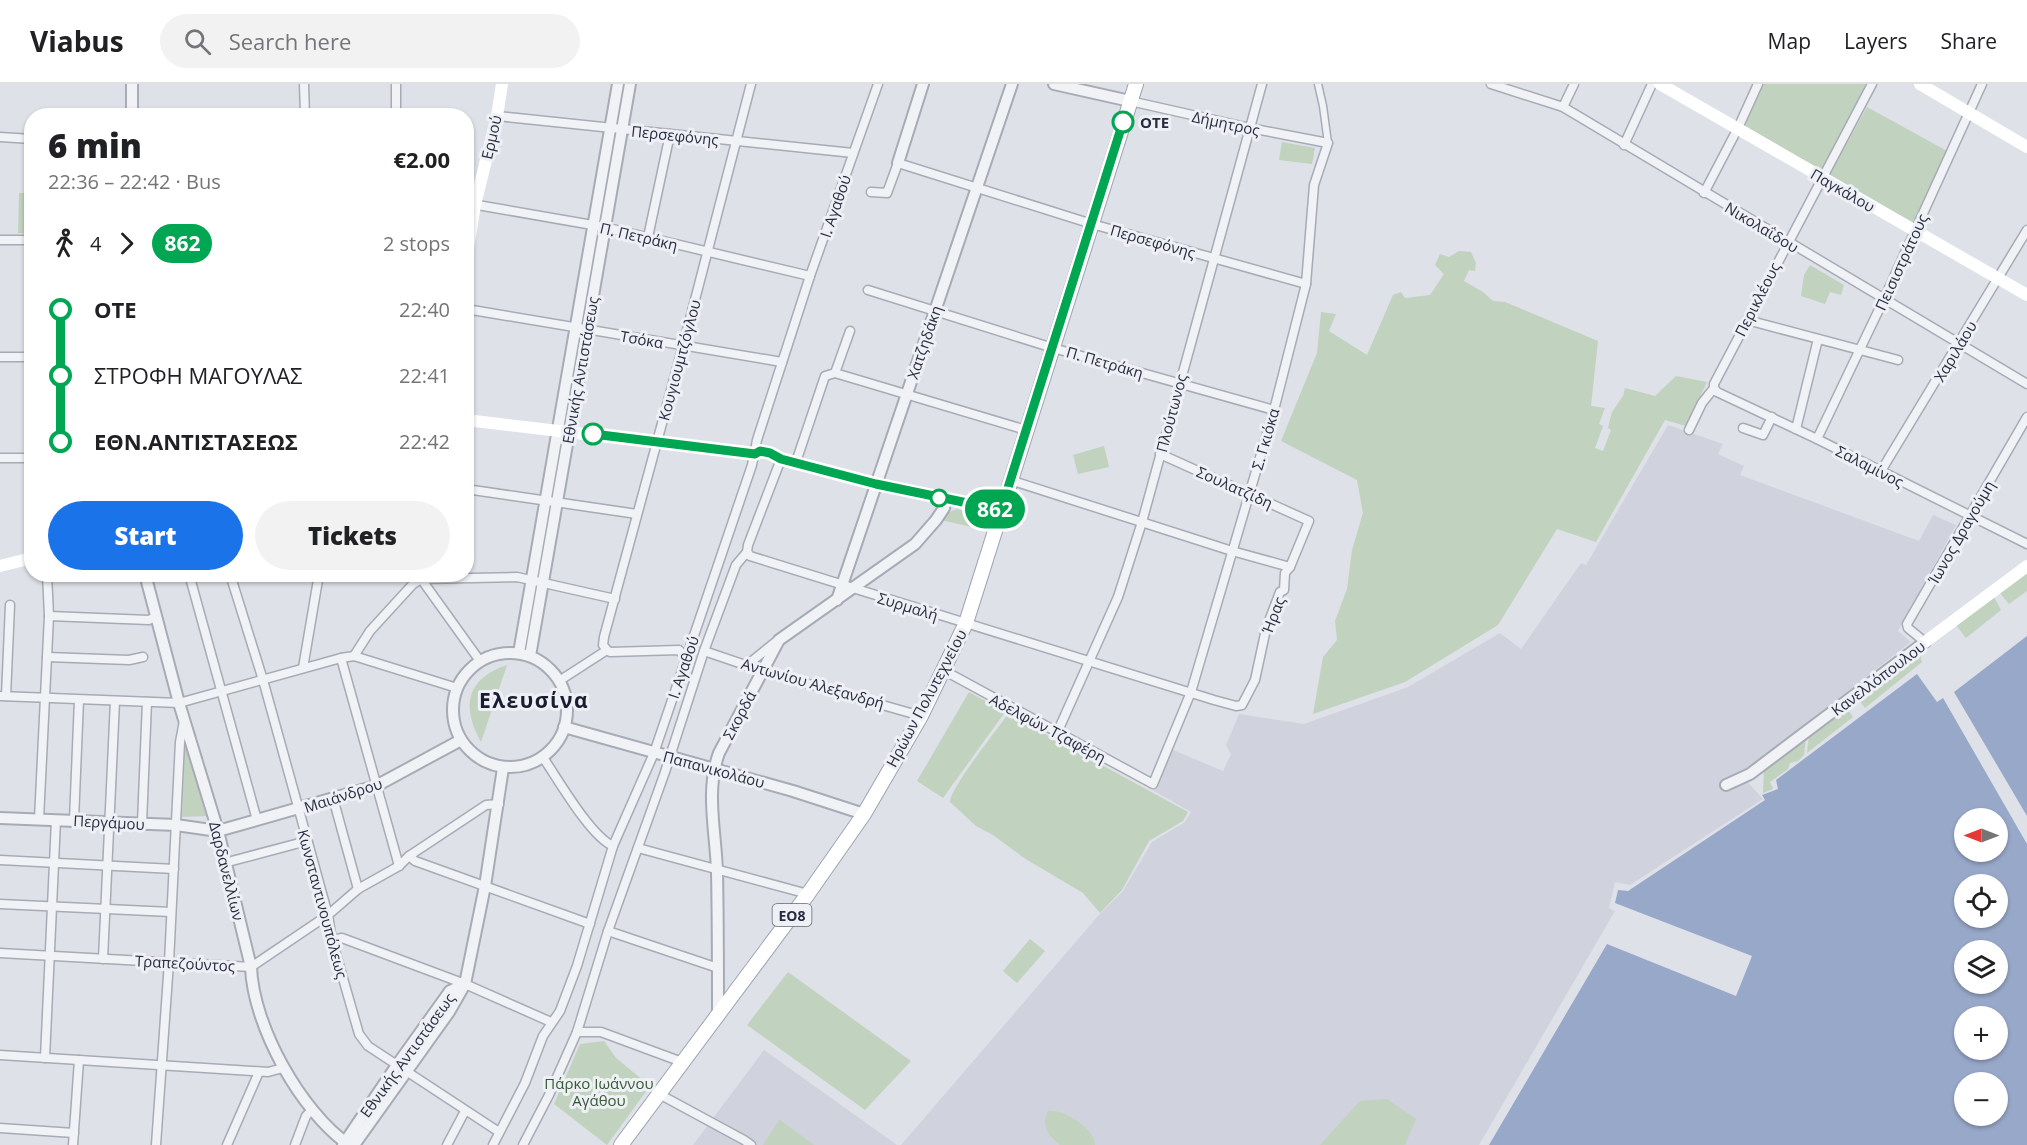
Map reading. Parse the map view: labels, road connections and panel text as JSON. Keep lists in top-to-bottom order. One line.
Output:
{"streets":{"main road":["Ερμού","Παγκάλου","Κανελλόπουλου","Ηρώων Πολυτεχνείου","ΕΟ8"],"street":["Δήμητρος","Περσεφόνης","Ι. Αγαθού","Νικολαΐδου","Π. Πετράκη","Πεισιστράτους","Περικλέους","Τσόκα","Χατζηδάκη","Χαριλάου","Κουγιουμτζόγλου","Εθνικής Αντιστάσεως","Πλούτωνος","Σ. Γκιόκα","Σαλαμίνος","Σουλατζίδη","Ίωνος Δραγούμη","Συρμαλή","Ήρας","Αντωνίου Αλεξανδρή","Σκορδά","Αδελφών Τζαφέρη","Παπανικολάου","Μαιάνδρου","Περγάμου","Δαρδανελλίων","Κωνσταντινουπόλεως","Τραπεζούντος"]},"crossings":[["Δήμητρος","Πλούτωνος"],["Δήμητρος","Σ. Γκιόκα"],["Δήμητρος","Ηρώων Πολυτεχνείου"],["Περσεφόνης","Ερμού"],["Περσεφόνης","Ι. Αγαθού"],["Περσεφόνης","Χατζηδάκη"],["Περσεφόνης","Κουγιουμτζόγλου"],["Περσεφόνης","Εθνικής Αντιστάσεως"],["Περσεφόνης","Πλούτωνος"],["Περσεφόνης","Σ. Γκιόκα"],["Περσεφόνης","Ηρώων Πολυτεχνείου"],["Παγκάλου","Πεισιστράτους"],["Παγκάλου","Περικλέους"],["Παγκάλου","Χαριλάου"],["Ι. Αγαθού","Π. Πετράκη"],["Ι. Αγαθού","Τσόκα"],["Ι. Αγαθού","Παπανικολάου"],["Ι. Αγαθού","Κωνσταντινουπόλεως"],["Νικολαΐδου","Πεισιστράτους"],["Νικολαΐδου","Περικλέους"],["Νικολαΐδου","Χαριλάου"],["Π. Πετράκη","Χατζηδάκη"],["Π. Πετράκη","Κουγιουμτζόγλου"],["Π. Πετράκη","Εθνικής Αντιστάσεως"],["Π. Πετράκη","Πλούτωνος"],["Π. Πετράκη","Σ. Γκιόκα"],["Π. Πετράκη","Ηρώων Πολυτεχνείου"],["Πεισιστράτους","Σαλαμίνος"],["Περικλέους","Σαλαμίνος"],["Τσόκα","Κουγιουμτζόγλου"],["Τσόκα","Εθνικής Αντιστάσεως"],["Χατζηδάκη","Συρμαλή"],["Χατζηδάκη","Σκορδά"],["Χαριλάου","Σαλαμίνος"],["Εθνικής Αντιστάσεως","Παπανικολάου"],["Εθνικής Αντιστάσεως","Μαιάνδρου"],["Εθνικής Αντιστάσεως","Δαρδανελλίων"],["Εθνικής Αντιστάσεως","Κωνσταντινουπόλεως"],["Εθνικής Αντιστάσεως","Τραπεζούντος"],["Πλούτωνος","Σουλατζίδη"],["Πλούτωνος","Συρμαλή"],["Πλούτωνος","Αδελφών Τζαφέρη"],["Σ. Γκιόκα","Σουλατζίδη"],["Σ. Γκιόκα","Συρμαλή"],["Σ. Γκιόκα","Αδελφών Τζαφέρη"],["Σαλαμίνος","Ίωνος Δραγούμη"],["Σουλατζίδη","Ήρας"],["Ίωνος Δραγούμη","Κανελλόπουλου"],["Συρμαλή","Ήρας"],["Συρμαλή","Ηρώων Πολυτεχνείου"],["Συρμαλή","Σκορδά"],["Αντωνίου Αλεξανδρή","Ηρώων Πολυτεχνείου"],["Αντωνίου Αλεξανδρή","Σκορδά"],["Ηρώων Πολυτεχνείου","Σκορδά"],["Ηρώων Πολυτεχνείου","Αδελφών Τζαφέρη"],["Ηρώων Πολυτεχνείου","Παπανικολάου"],["Σκορδά","Παπανικολάου"],["Παπανικολάου","Μαιάνδρου"],["Μαιάνδρου","Περγάμου"],["Μαιάνδρου","Δαρδανελλίων"],["Μαιάνδρου","Κωνσταντινουπόλεως"],["Περγάμου","Δαρδανελλίων"],["Δαρδανελλίων","Τραπεζούντος"],["Κωνσταντινουπόλεως","Τραπεζούντος"]],"districts":["Ελευσίνα"],"parks":["Πάρκο Ιωάννου Αγάθου"],"places":["ΟΤΕ"],"lines":["bus line 862"],"north":"left","page":{"header":"Viabus","search":"Search here","nav":["Map","Layers","Share"],"on_map":"862","heading":["6 min","22:36 – 22:42 · Bus","€2.00"],"legs":["4","862","2 stops"],"list":[{"name":"ΟΤΕ","value":"22:40"},{"name":"ΣΤΡΟΦΗ ΜΑΓΟΥΛΑΣ","value":"22:41"},{"name":"ΕΘΝ.ΑΝΤΙΣΤΑΣΕΩΣ","value":"22:42"}],"buttons":["Start","Tickets"],"map_buttons":["+","−"]}}
